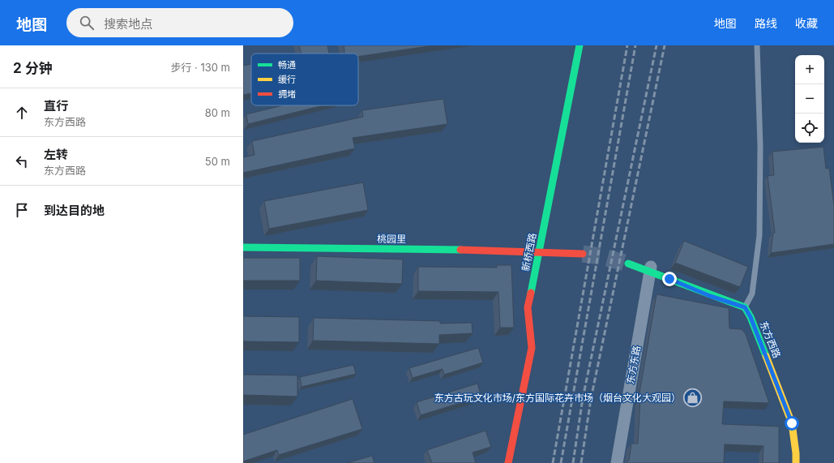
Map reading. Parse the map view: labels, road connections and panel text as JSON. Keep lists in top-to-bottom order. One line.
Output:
{"streets":{"street":["桃园里","新桥西路","东方西路","东方东路"]},"crossings":[["桃园里","新桥西路"]],"places":{"shop":["东方古玩文化市场/东方国际花卉市场（烟台文化大观园）"]},"legend":["畅通","缓行","拥堵"],"page":{"header":"地图","search":"搜索地点","nav":["地图","路线","收藏"],"heading":["2 分钟","步行 · 130 m"],"map_buttons":["+","−"],"list":[["直行","东方西路","80 m"],["左转","东方西路","50 m"],"到达目的地"]}}
